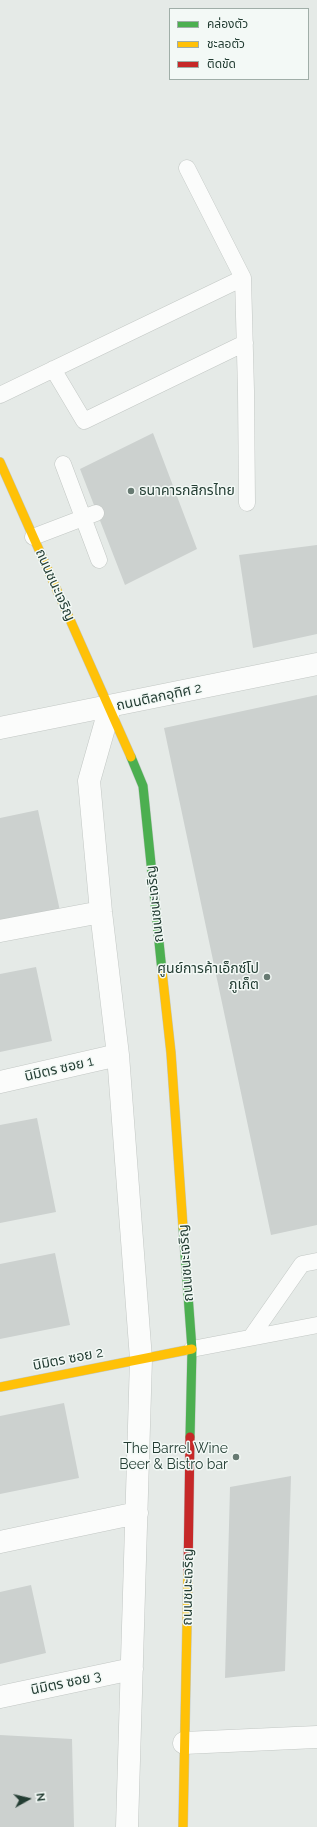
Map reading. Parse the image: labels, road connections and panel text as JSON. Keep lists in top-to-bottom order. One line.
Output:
{"streets":{"street":["ถนนชนะเจริญ","ถนนติลกอุทิศ 2","นิมิตร ซอย 1","นิมิตร ซอย 2","นิมิตร ซอย 3"]},"crossings":[["ถนนชนะเจริญ","ถนนติลกอุทิศ 2"],["ถนนชนะเจริญ","นิมิตร ซอย 2"]],"places":["ธนาคารกสิกรไทย","ศูนย์การค้าเอ็กซ์โป ภูเก็ต","The Barrel Wine Beer & Bistro bar"],"legend":["คล่องตัว","ชะลอตัว","ติดขัด"],"north":"right"}
